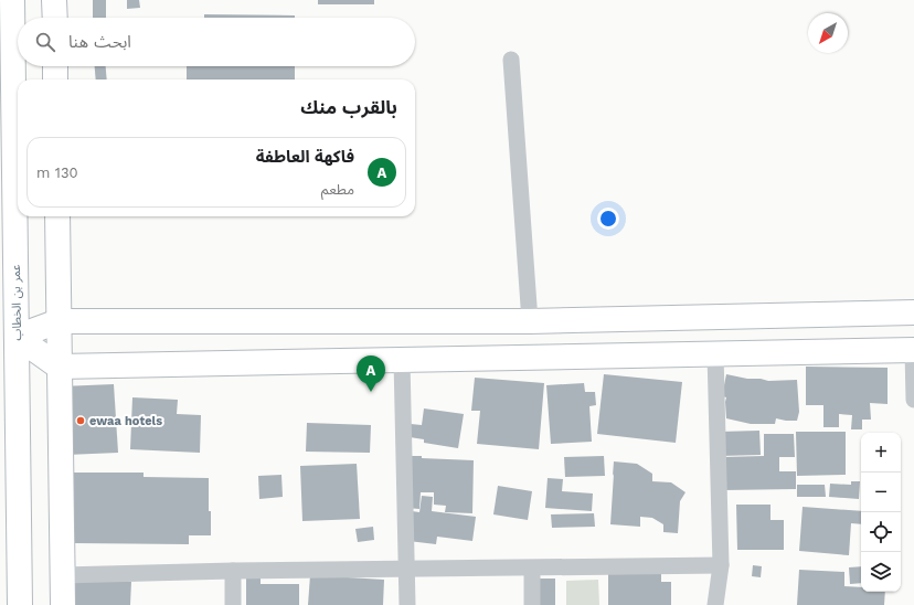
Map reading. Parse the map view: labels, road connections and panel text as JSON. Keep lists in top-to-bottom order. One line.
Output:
{"streets":{"street":["عمر بن الخطاب"]},"places":["ewaa hotels"],"north":"bottom left","page":{"search":"ابحث هنا","heading":"بالقرب منك","list":[{"mark":"A","name":"فاكهة العاطفة","note":"مطعم","value":"130 m"}],"pins":"A","map_buttons":["+","−"]}}
